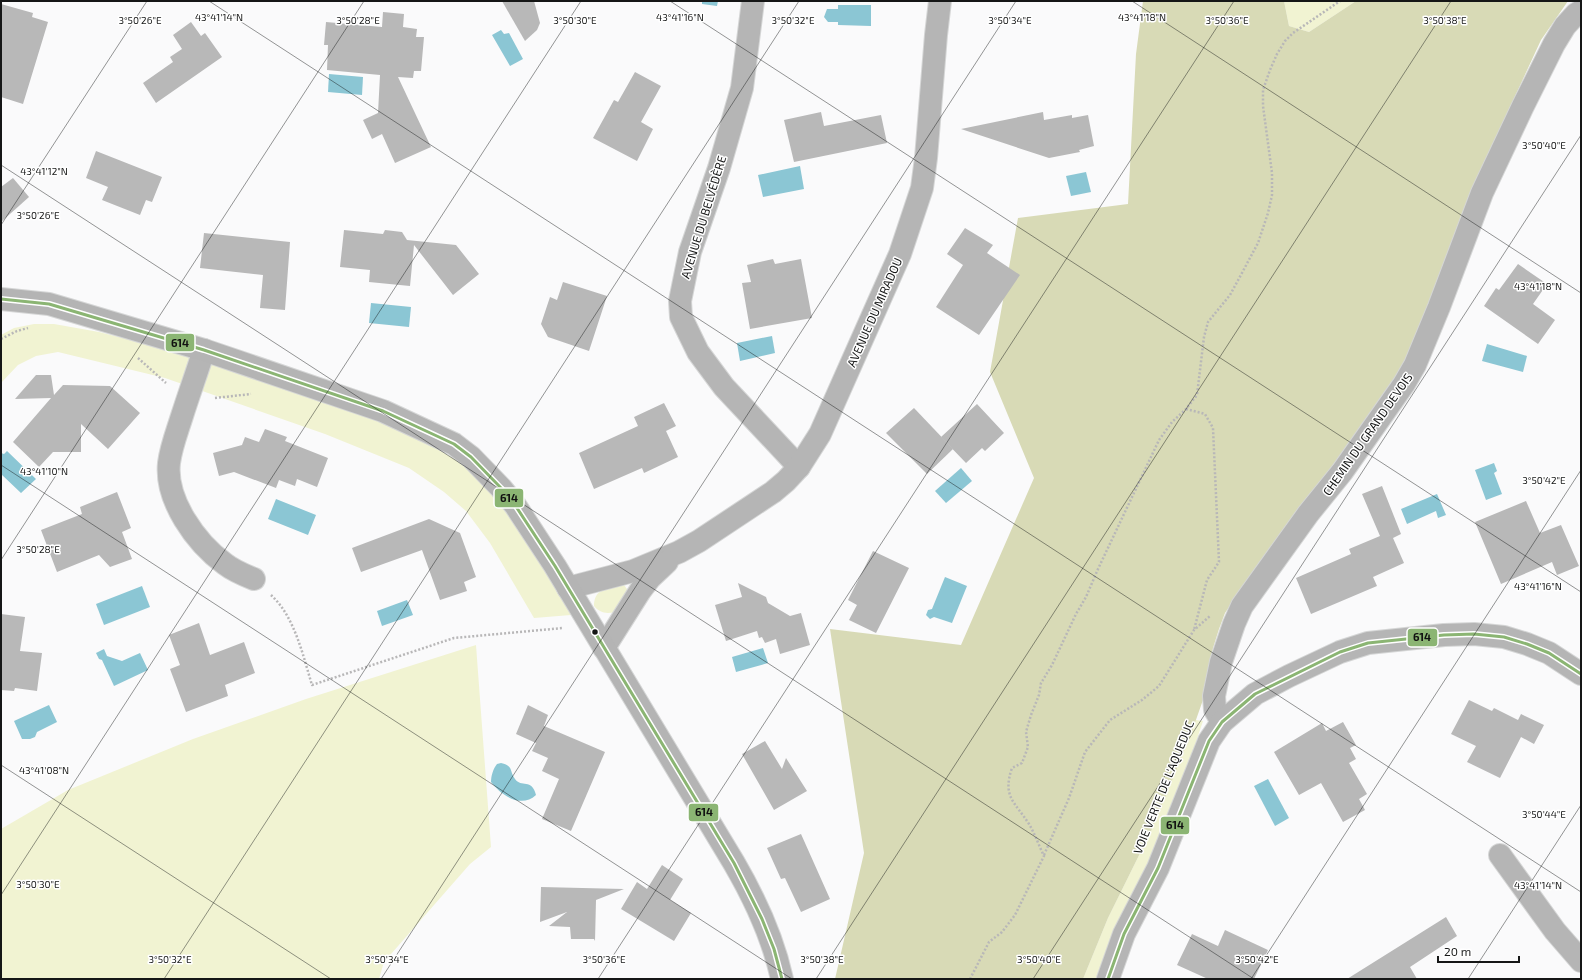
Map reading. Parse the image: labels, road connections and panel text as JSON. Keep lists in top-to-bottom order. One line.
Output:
{"streets":{"street":["AVENUE DU BELVÉDÈRE","AVENUE DU MIRADOU","CHEMIN DU GRAND DEVOIS"]},"crossings":[["AVENUE DU BELVÉDÈRE","AVENUE DU MIRADOU"]],"lines":["transit line 614"],"scale_bar":"20 m","coordinates":["43°41'14\"N","43°41'16\"N","43°41'18\"N","3°50'26\"E","3°50'28\"E","3°50'30\"E","3°50'32\"E","3°50'34\"E","3°50'36\"E","3°50'38\"E","3°50'40\"E","43°41'12\"N","43°41'10\"N","3°50'42\"E","43°41'08\"N","3°50'44\"E"]}
